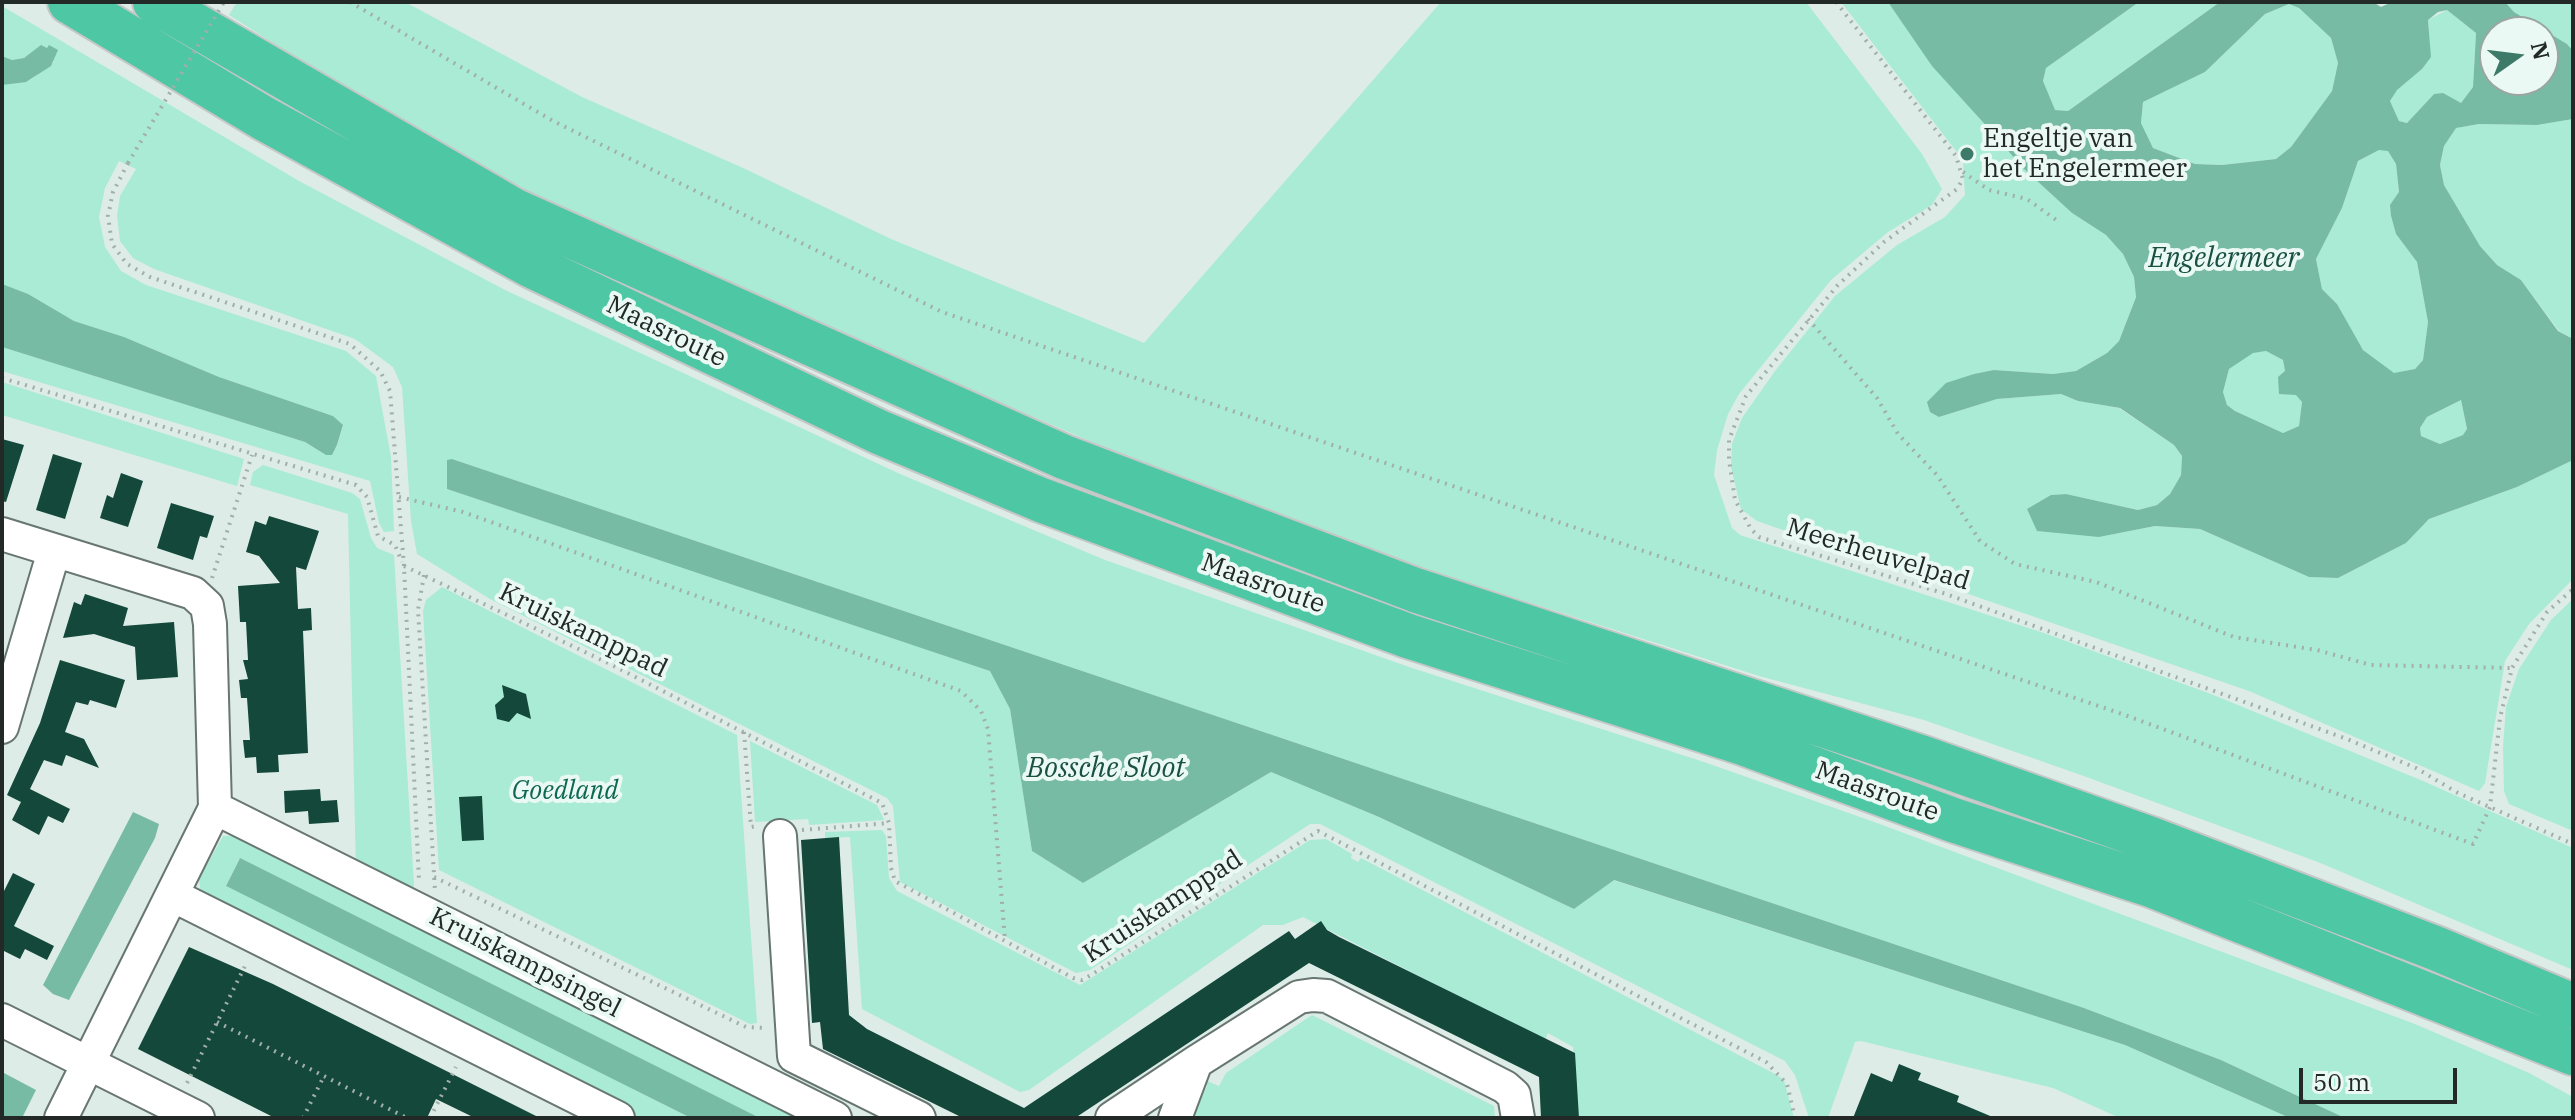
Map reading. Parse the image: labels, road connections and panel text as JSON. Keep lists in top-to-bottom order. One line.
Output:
{"streets":{"highway":["Maasroute"],"street":["Kruiskampsingel"],"path":["Meerheuvelpad","Kruiskamppad"]},"water":["Engelermeer","Bossche Sloot"],"parks":["Goedland"],"places":["Engeltje van het Engelermeer"],"scale_bar":"50 m","north":"right"}
